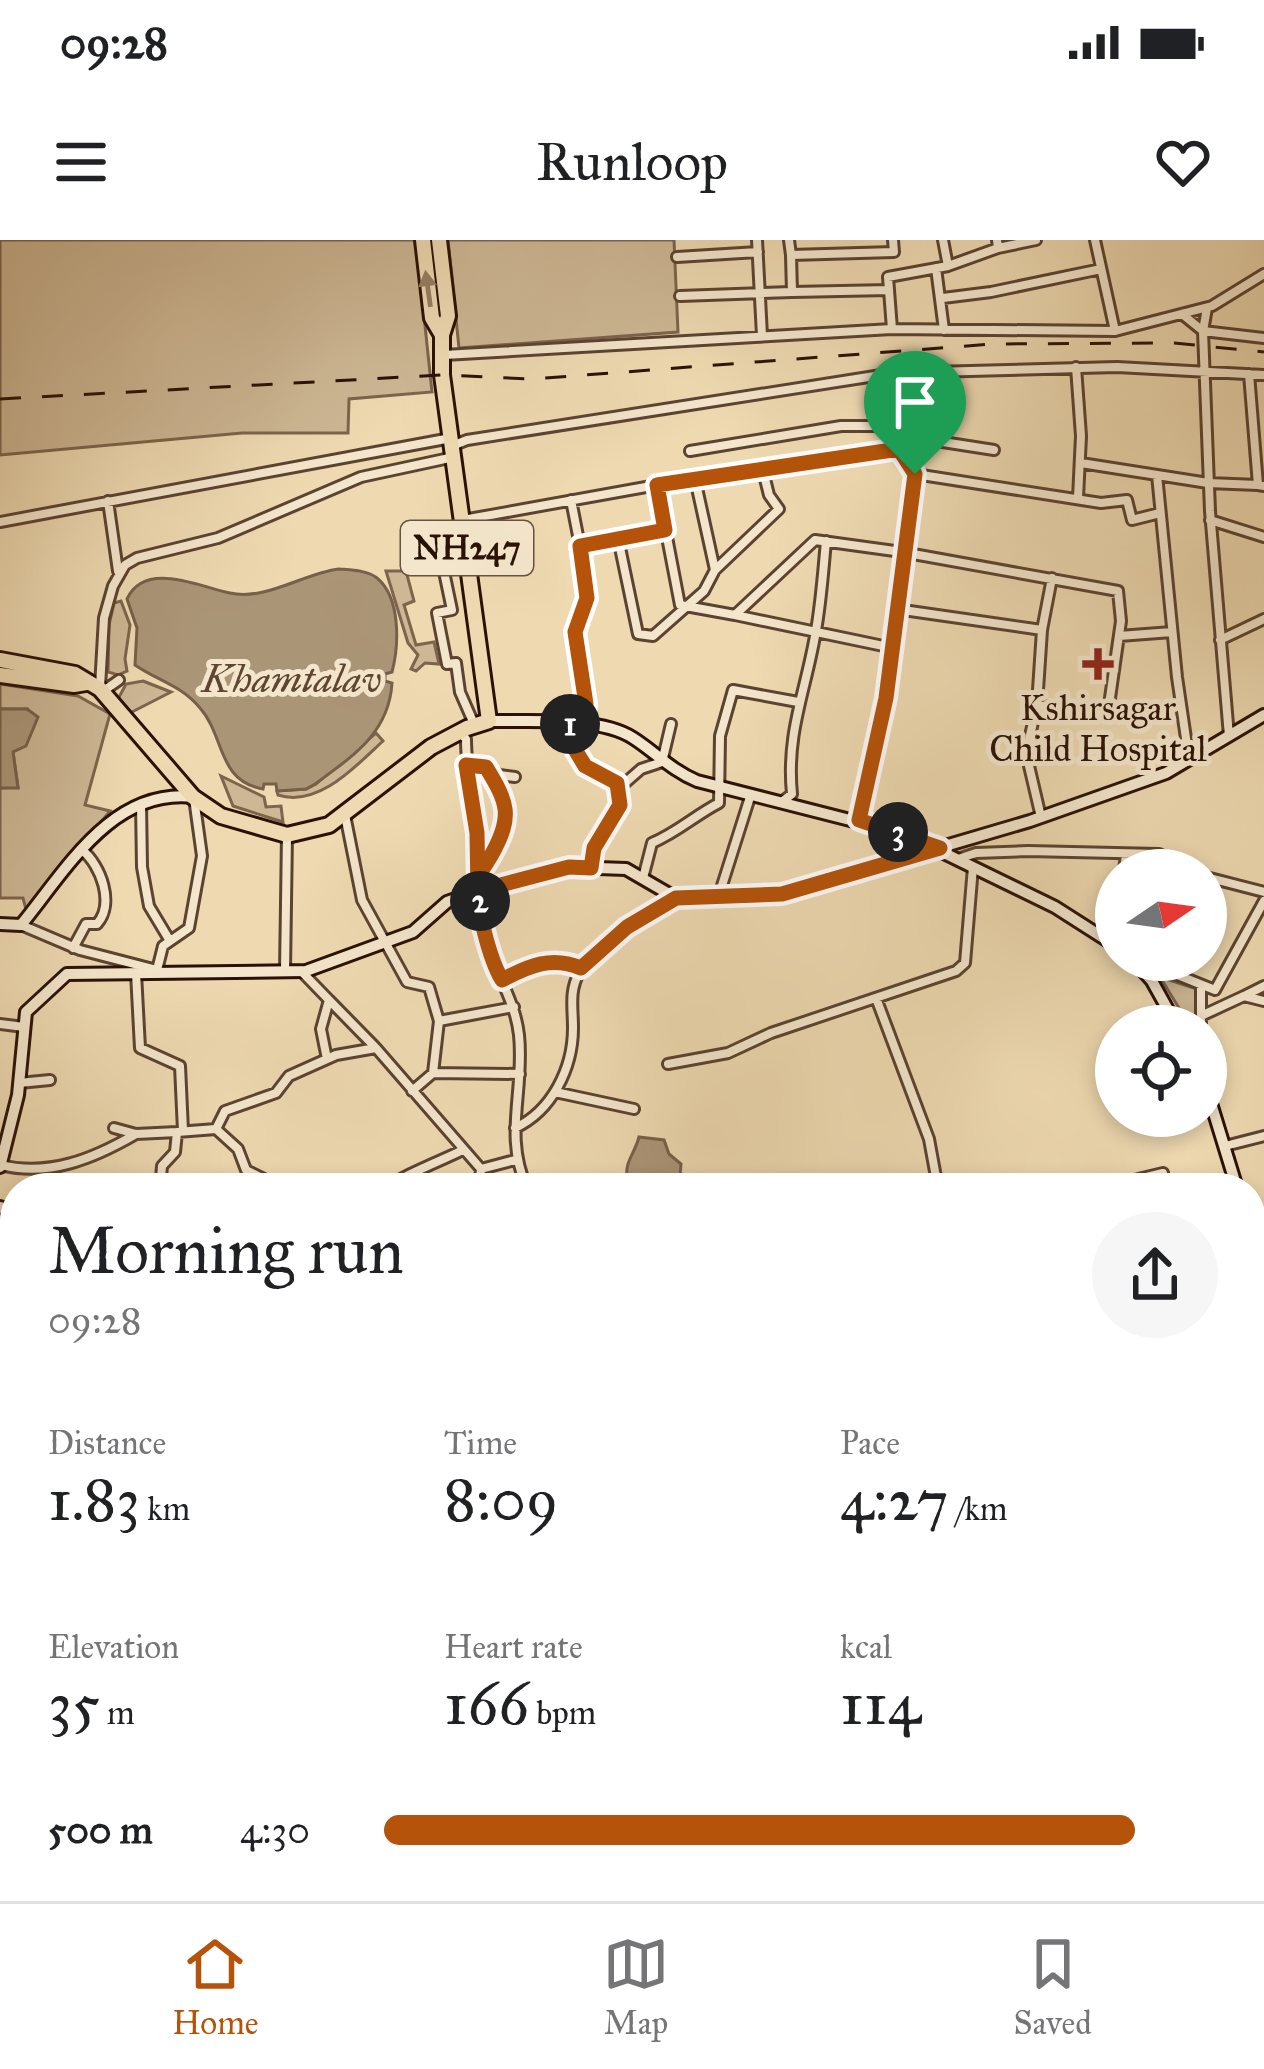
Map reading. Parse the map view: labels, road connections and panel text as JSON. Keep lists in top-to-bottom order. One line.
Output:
{"streets":{"highway":["NH247"]},"water":["Khamtalav"],"places":{"health":["Kshirsagar Child Hospital"]},"north":"right","page":{"status":"09:28","header":"Runloop","pins":["1","3","2"],"heading":["Morning run","09:28"],"stats":[["Distance","1.83 km"],["Time","8:09"],["Pace","4:27 /km"],["Elevation","35 m"],["Heart rate","166 bpm"],["kcal","114"]],"list":[{"name":"500 m","note":"4:30"}],"tabs":["Home","Map","Saved"]}}
